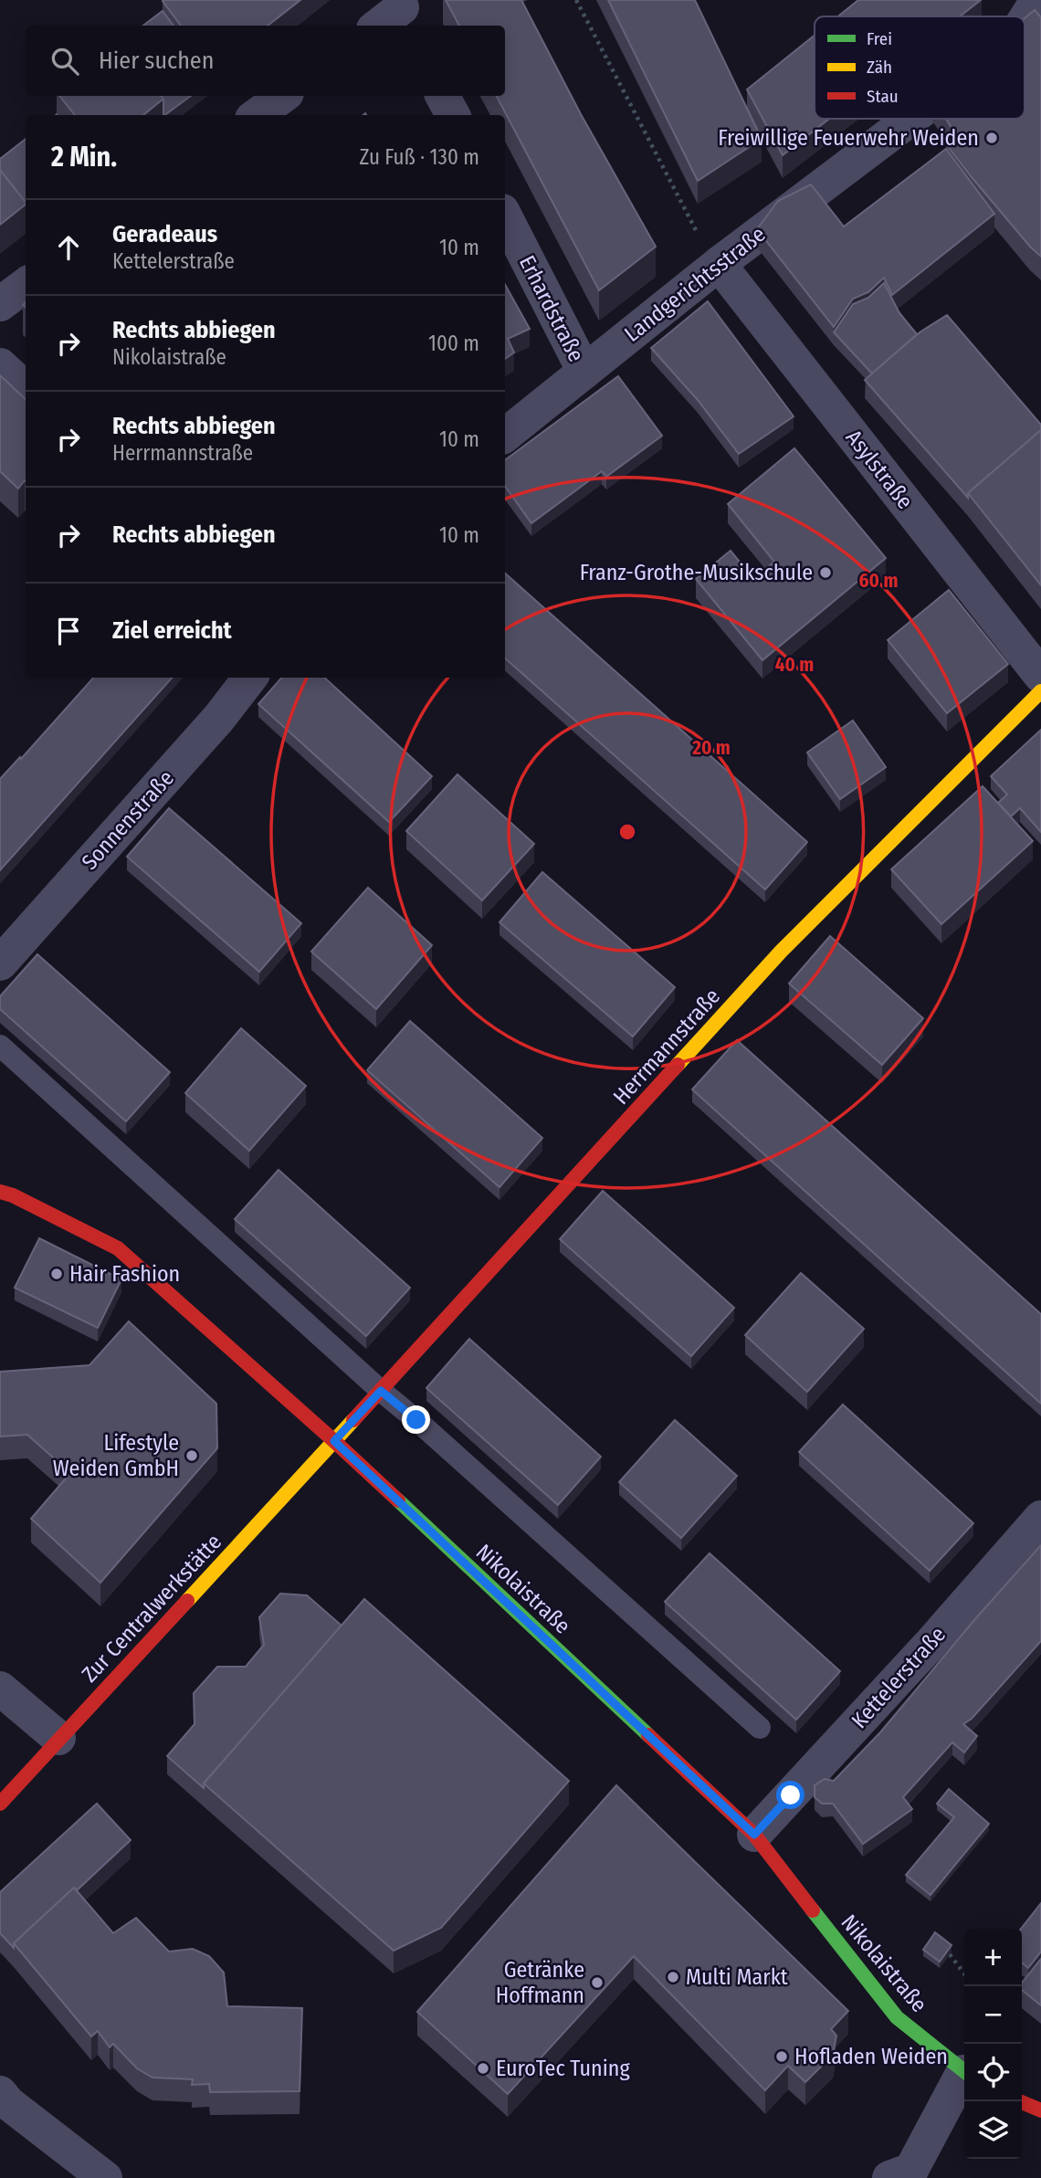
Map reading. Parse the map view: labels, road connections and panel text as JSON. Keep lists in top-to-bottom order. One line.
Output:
{"streets":{"street":["Landgerichtsstraße","Erhardstraße","Asylstraße","Sonnenstraße","Herrmannstraße","Nikolaistraße","Zur Centralwerkstätte","Kettelerstraße"]},"crossings":[["Landgerichtsstraße","Erhardstraße"],["Landgerichtsstraße","Asylstraße"],["Herrmannstraße","Nikolaistraße"],["Herrmannstraße","Zur Centralwerkstätte"],["Nikolaistraße","Zur Centralwerkstätte"],["Nikolaistraße","Kettelerstraße"]],"places":["Freiwillige Feuerwehr Weiden","Franz-Grothe-Musikschule","Hair Fashion","Lifestyle Weiden GmbH","Multi Markt","Getränke Hoffmann","Hofladen Weiden","EuroTec Tuning"],"legend":["Frei","Zäh","Stau"],"page":{"search":"Hier suchen","heading":["2 Min.","Zu Fuß · 130 m"],"list":[["Geradeaus","Kettelerstraße","10 m"],["Rechts abbiegen","Nikolaistraße","100 m"],["Rechts abbiegen","Herrmannstraße","10 m"],["Rechts abbiegen","10 m"],"Ziel erreicht"],"map_buttons":["+","−"]},"rings":["60 m","40 m","20 m"]}
